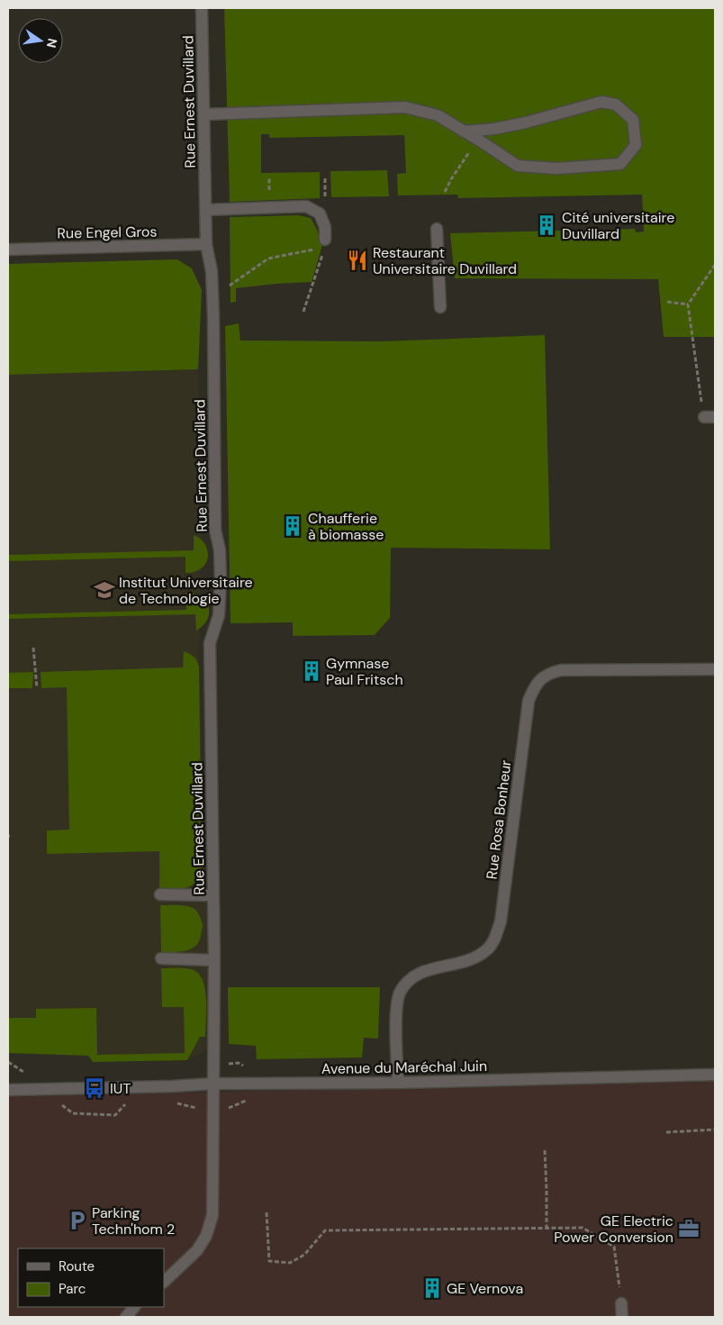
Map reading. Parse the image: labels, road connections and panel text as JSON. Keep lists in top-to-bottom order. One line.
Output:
{"streets":{"street":["Rue Ernest Duvillard","Rue Engel Gros","Rue Rosa Bonheur","Avenue du Maréchal Juin"]},"crossings":[["Rue Ernest Duvillard","Rue Engel Gros"],["Rue Ernest Duvillard","Avenue du Maréchal Juin"],["Rue Rosa Bonheur","Avenue du Maréchal Juin"]],"places":{"building":["Cité universitaire Duvillard","Chaufferie à biomasse","Gymnase Paul Fritsch","GE Vernova"],"restaurant":["Restaurant Universitaire Duvillard"],"school or university":["Institut Universitaire de Technologie"],"bus stop":["IUT"],"parking":["Parking Techn'hom 2"],"office":["GE Electric Power Conversion"]},"legend":["Route","Parc"],"north":"right"}
